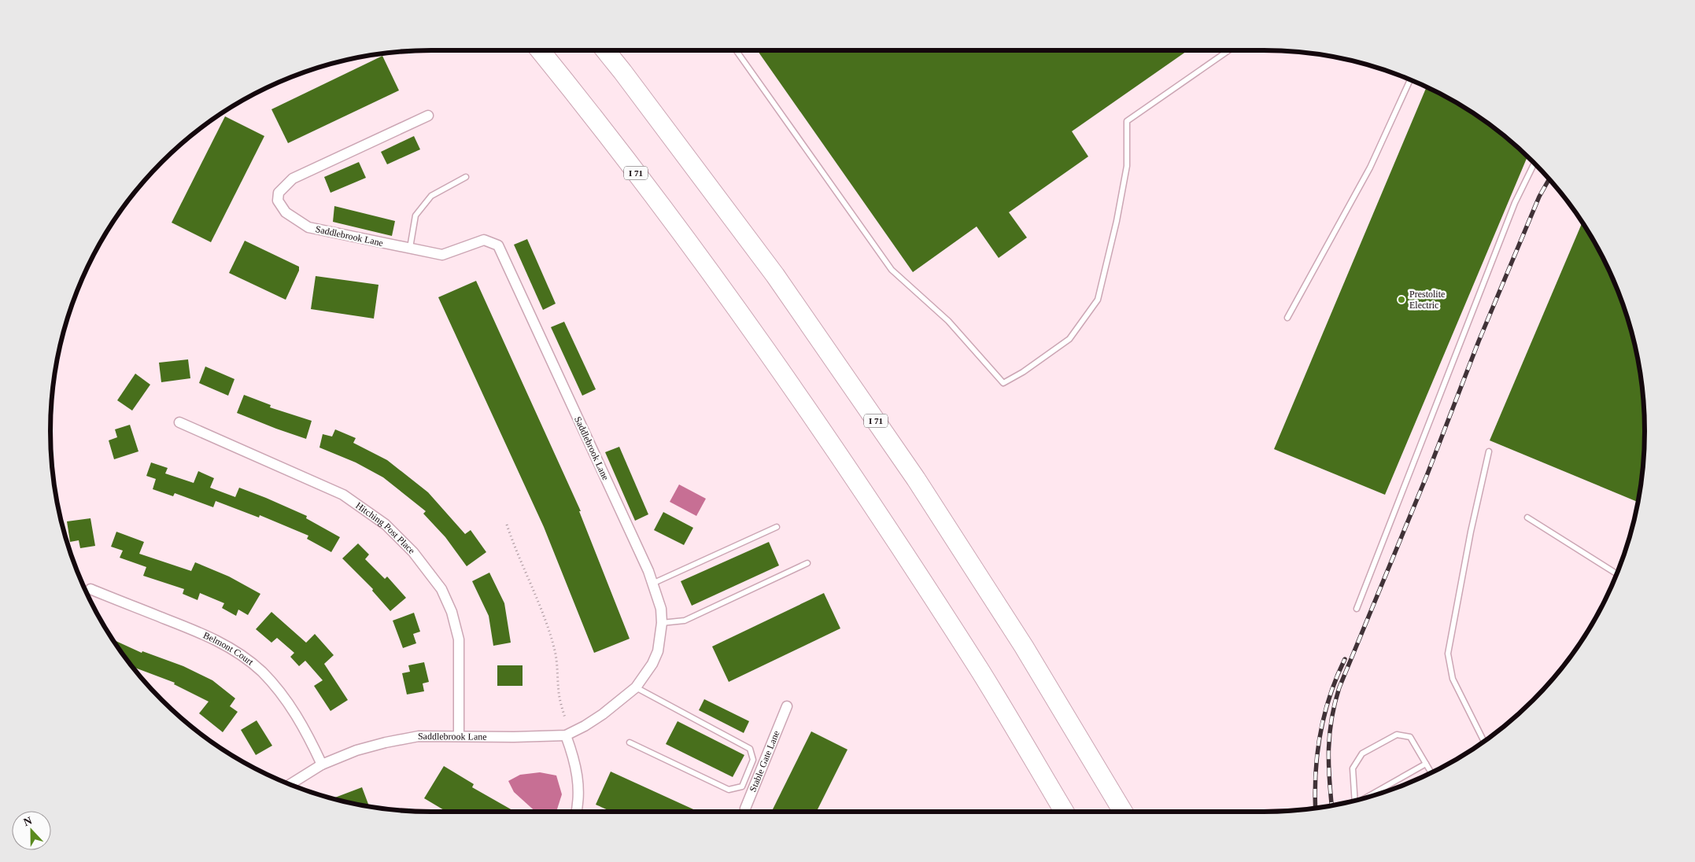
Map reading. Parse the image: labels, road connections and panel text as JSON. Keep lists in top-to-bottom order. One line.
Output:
{"streets":{"highway":["I 71"],"street":["Saddlebrook Lane","Hitching Post Place","Belmont Court","Stable Gate Lane"]},"crossings":[["Saddlebrook Lane","Hitching Post Place"],["Saddlebrook Lane","Belmont Court"]],"places":["Prestolite Electric"],"north":"top"}
